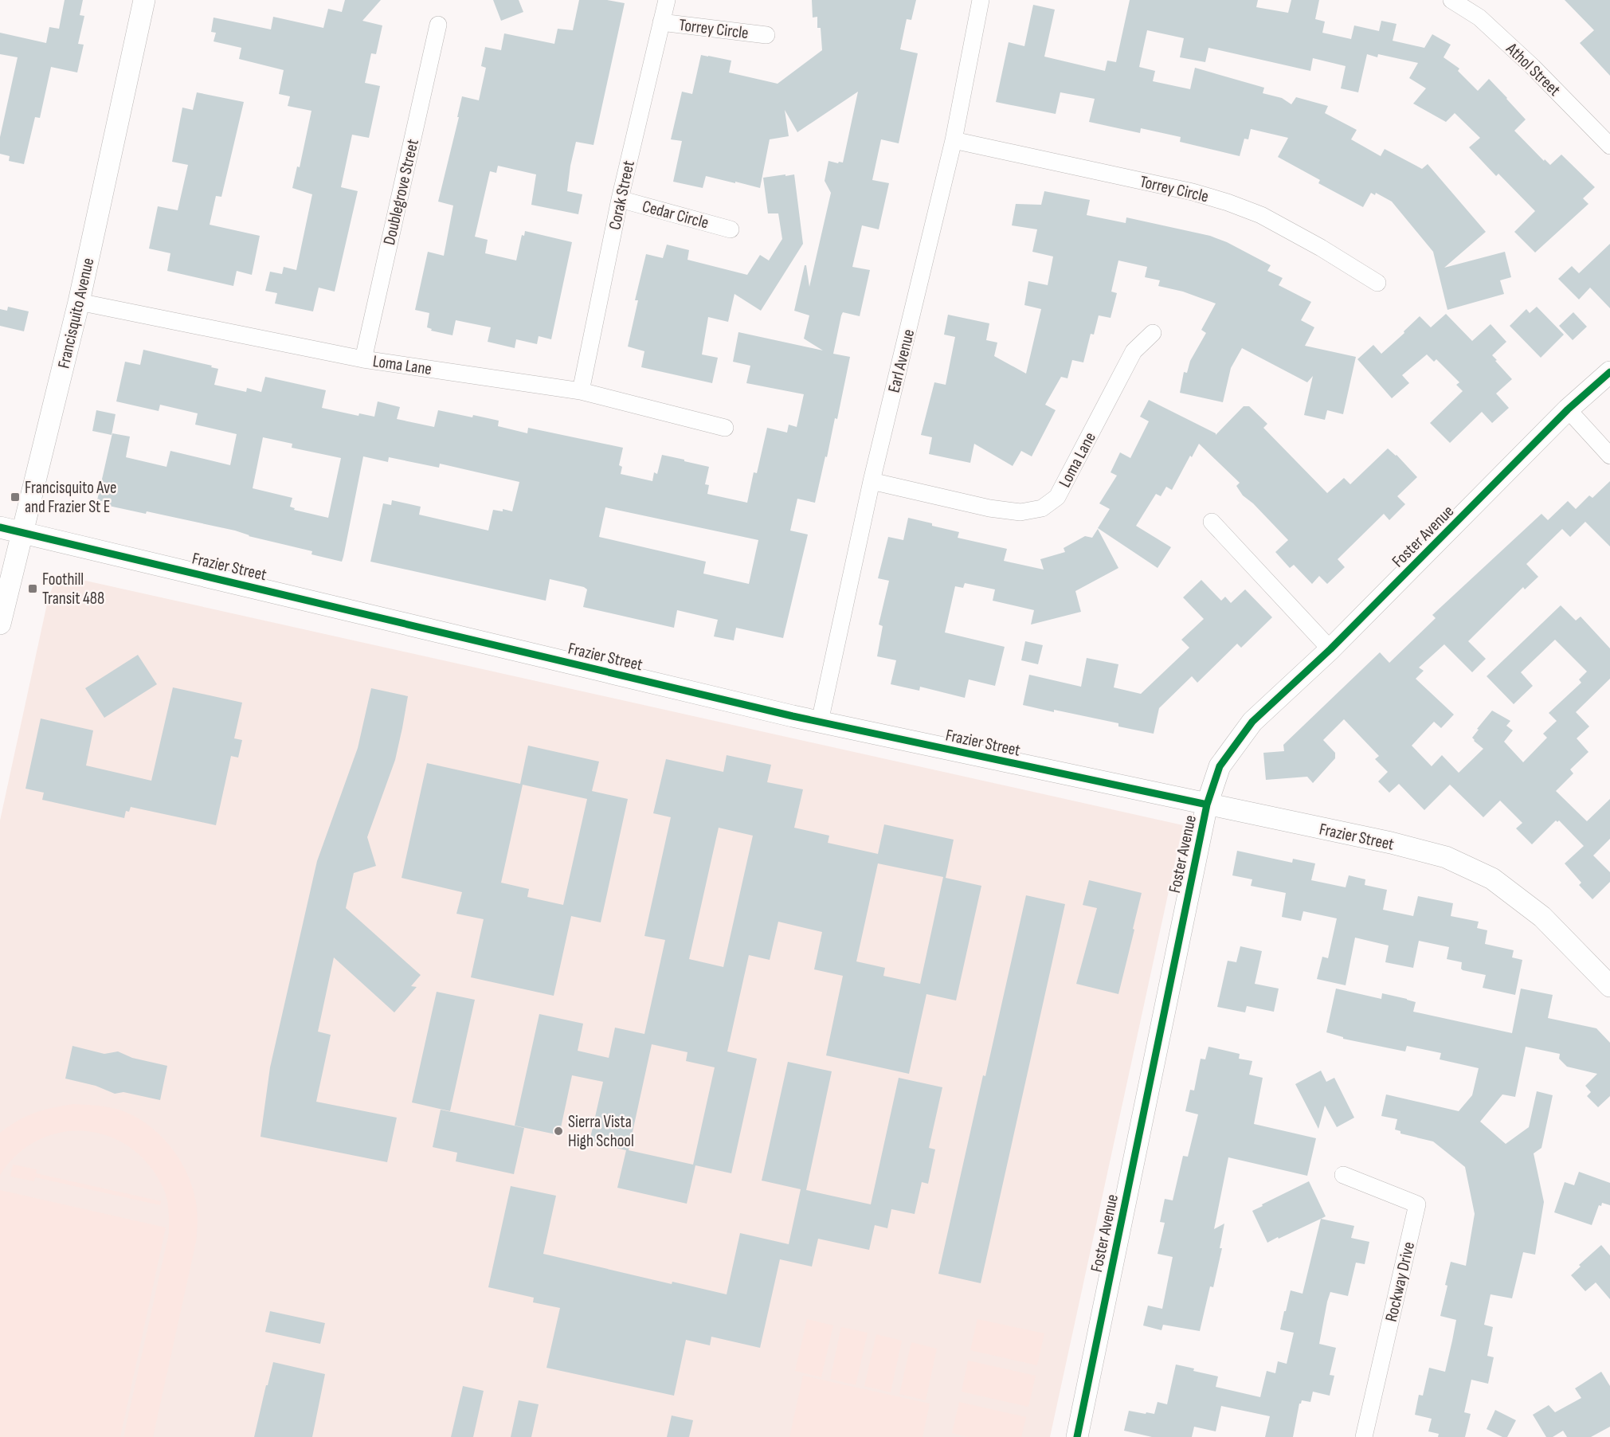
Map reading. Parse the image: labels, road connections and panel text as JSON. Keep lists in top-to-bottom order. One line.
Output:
{"streets":{"street":["Torrey Circle","Athol Street","Doublegrove Street","Corak Street","Cedar Circle","Francisquito Avenue","Earl Avenue","Loma Lane","Foster Avenue","Frazier Street","Rockway Drive"]},"crossings":[["Torrey Circle","Corak Street"],["Torrey Circle","Earl Avenue"],["Doublegrove Street","Loma Lane"],["Corak Street","Cedar Circle"],["Corak Street","Loma Lane"],["Francisquito Avenue","Loma Lane"],["Francisquito Avenue","Frazier Street"],["Earl Avenue","Loma Lane"],["Earl Avenue","Frazier Street"],["Foster Avenue","Frazier Street"]],"places":{"transit":["Francisquito Ave and Frazier St E","Foothill Transit 488"],"other":["Sierra Vista High School"]}}
